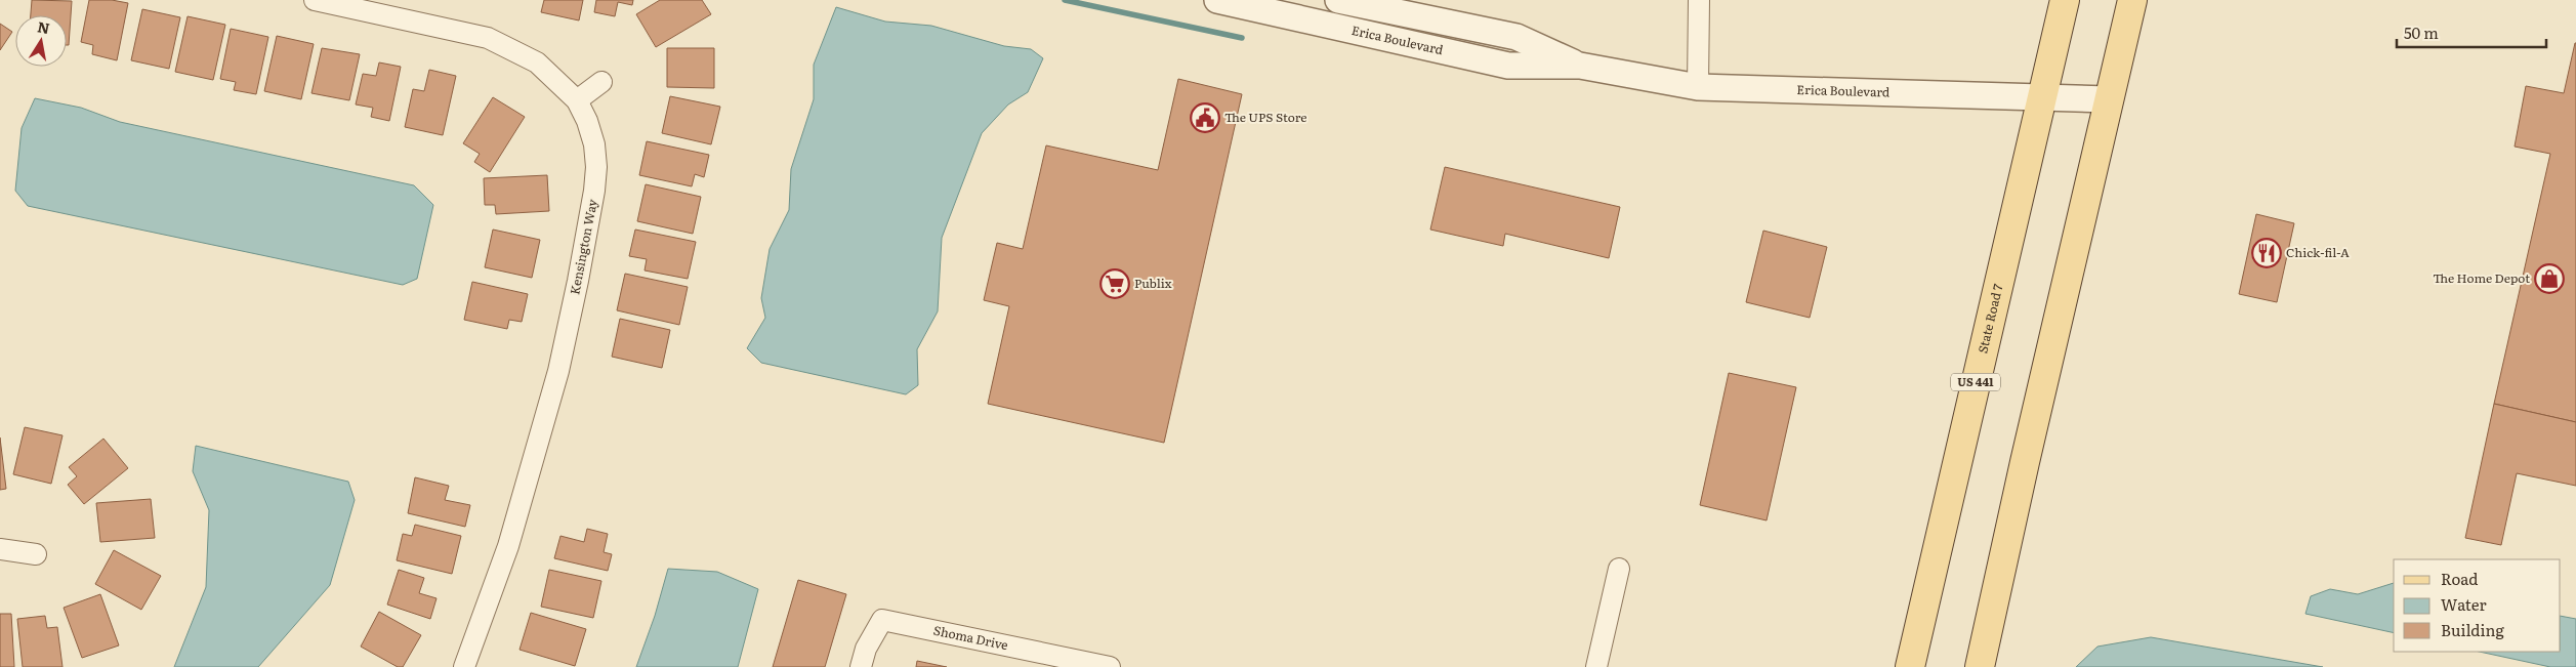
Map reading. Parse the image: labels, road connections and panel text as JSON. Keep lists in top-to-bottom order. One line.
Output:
{"streets":{"main road":["State Road 7","US 441"],"street":["Erica Boulevard","Kensington Way","Shoma Drive"]},"crossings":[["Erica Boulevard","State Road 7"]],"places":{"public building":["The UPS Store"],"restaurant":["Chick-fil-A"],"shop":["The Home Depot"],"supermarket":["Publix"]},"legend":["Road","Water","Building"],"scale_bar":"50 m","north":"top"}
